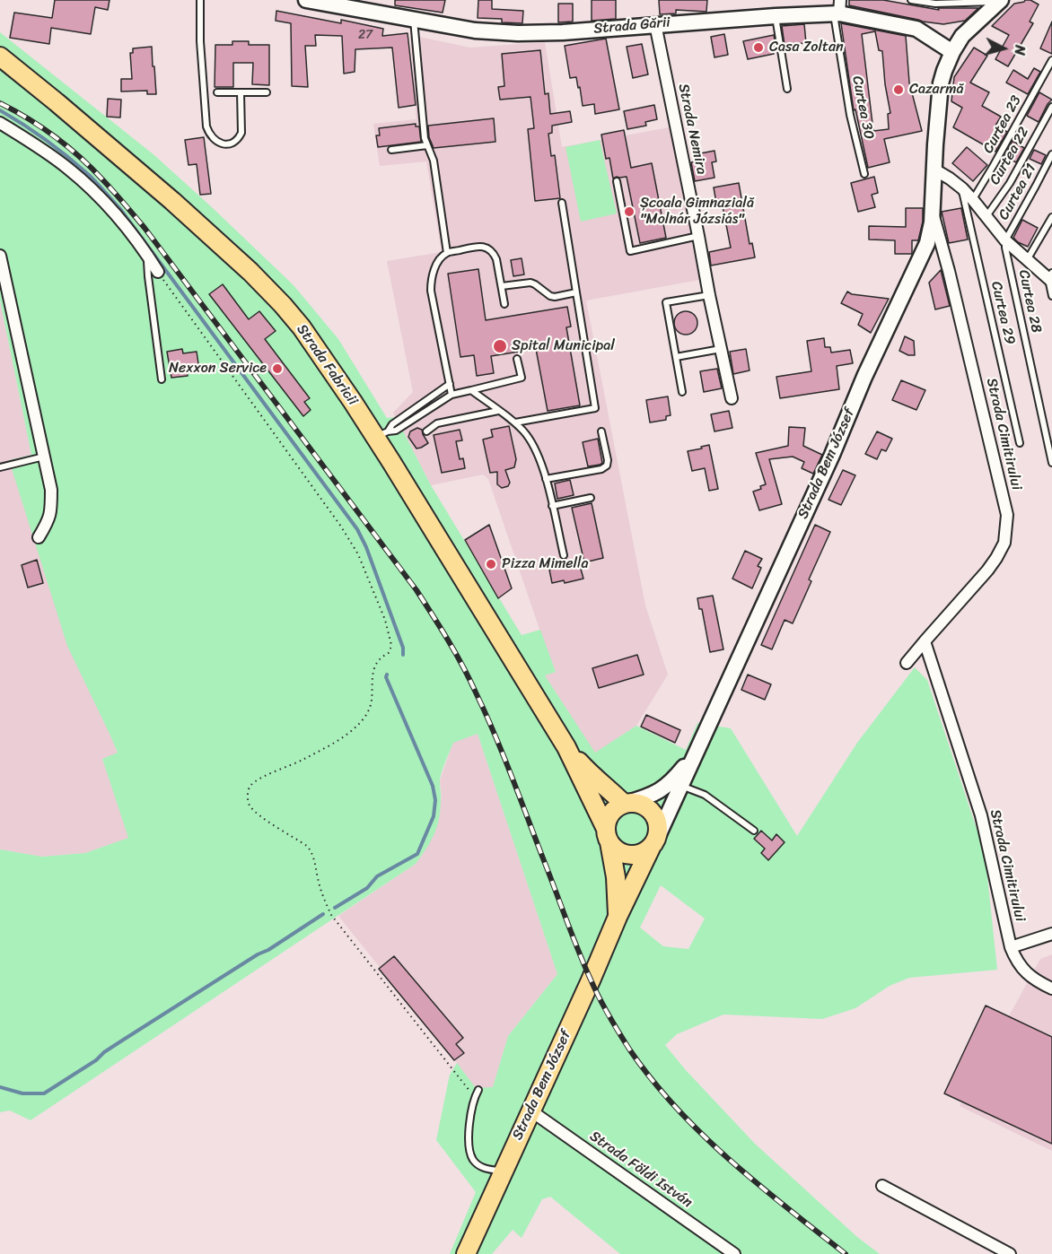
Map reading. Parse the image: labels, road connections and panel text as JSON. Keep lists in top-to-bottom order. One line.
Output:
{"streets":{"highway":["Strada Fabricii","Strada Bem József"],"main road":["Strada Gării"],"street":["Strada Nemira","Strada Cimitirului","Strada Földi István"],"lane":["Curtea 30","Curtea 23","Curtea 22","Curtea 21","Curtea 28","Curtea 29"]},"crossings":[["Strada Gării","Curtea 30"],["Strada Gării","Strada Nemira"],["Strada Gării","Strada Bem József"],["Curtea 21","Curtea 28"],["Strada Fabricii","Strada Bem József"],["Strada Cimitirului","Strada Bem József"],["Strada Bem József","Strada Földi István"]],"places":["Casa Zoltan","Cazarmă","Școala Gimnazială \"Molnár Józsiás\"","Spital Municipal","Nexxon Service","Pizza Mimella"],"house_numbers":["27"],"north":"right"}
